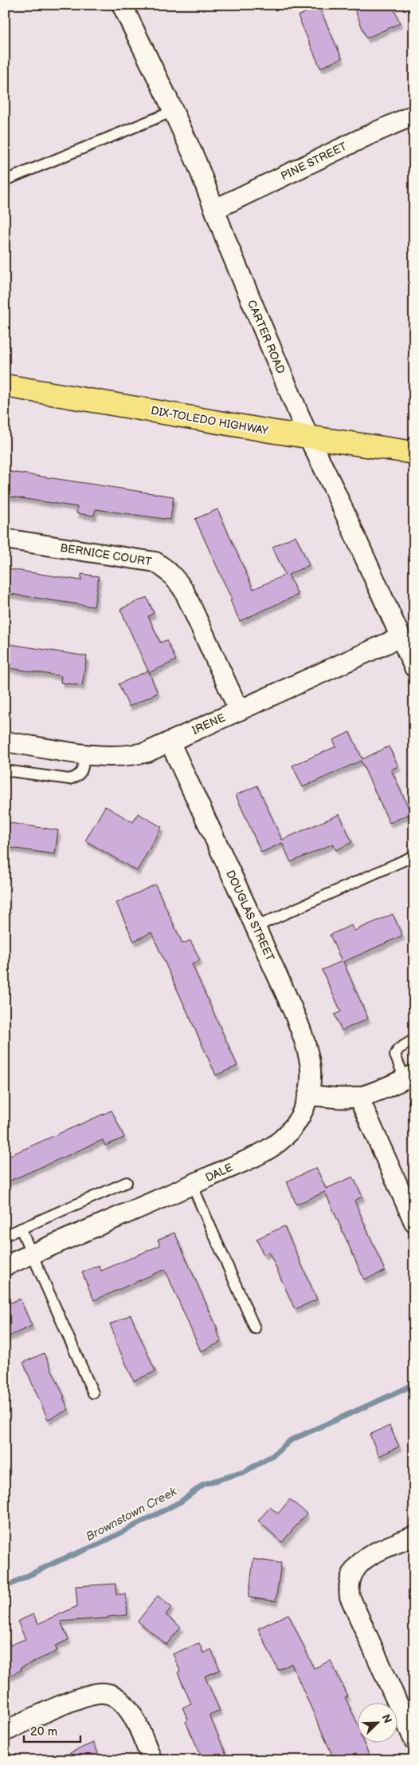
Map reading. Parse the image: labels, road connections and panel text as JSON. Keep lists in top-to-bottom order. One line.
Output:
{"streets":{"main road":["DIX-TOLEDO HIGHWAY"],"street":["PINE STREET","CARTER ROAD","BERNICE COURT","IRENE","DOUGLAS STREET","DALE"]},"crossings":[["PINE STREET","CARTER ROAD"],["CARTER ROAD","DIX-TOLEDO HIGHWAY"],["CARTER ROAD","IRENE"],["BERNICE COURT","IRENE"],["IRENE","DOUGLAS STREET"],["DOUGLAS STREET","DALE"]],"water":["Brownstown Creek"],"scale_bar":"20 m","north":"top right"}
